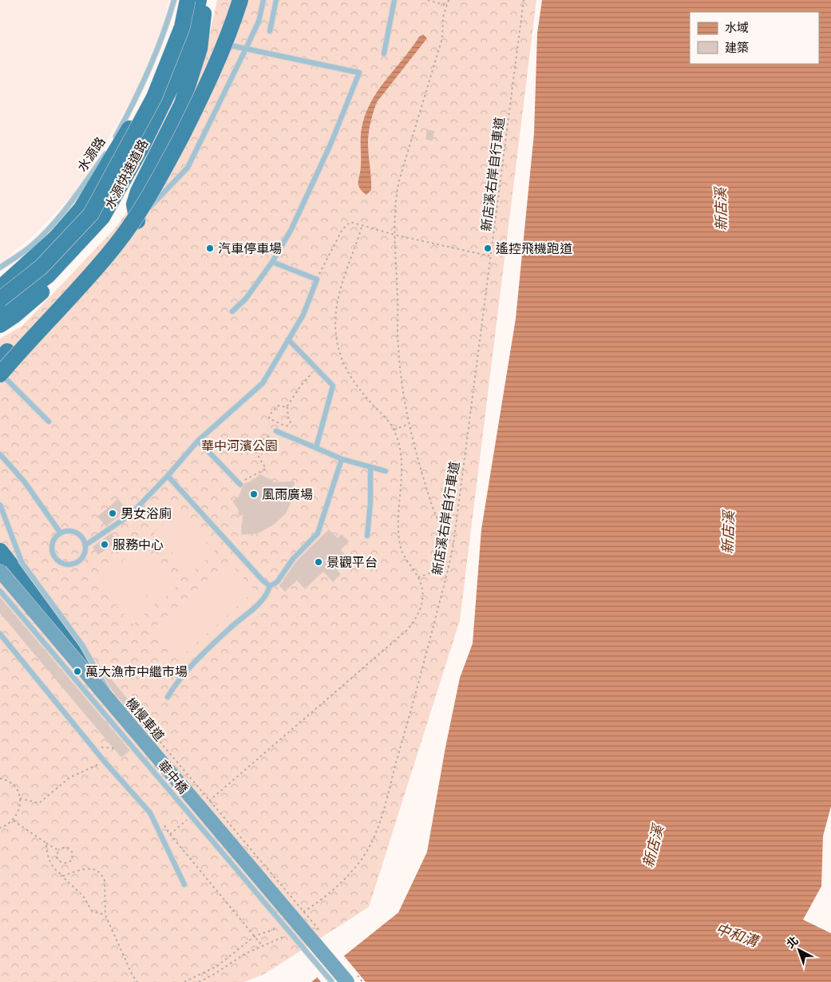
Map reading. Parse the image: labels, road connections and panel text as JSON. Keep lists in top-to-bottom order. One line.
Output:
{"streets":{"highway":["水源快速道路"],"main road":["華中橋"],"lane":["水源路","機慢車道"],"path":["新店溪右岸自行車道"]},"crossings":[["水源路","水源快速道路"]],"water":["新店溪","中和溝"],"parks":["華中河濱公園"],"places":["汽車停車場","遙控飛機跑道","風雨廣場","男女浴廁","服務中心","景觀平台","萬大漁市中繼市場"],"legend":["水域","建築"],"north":"top left"}
